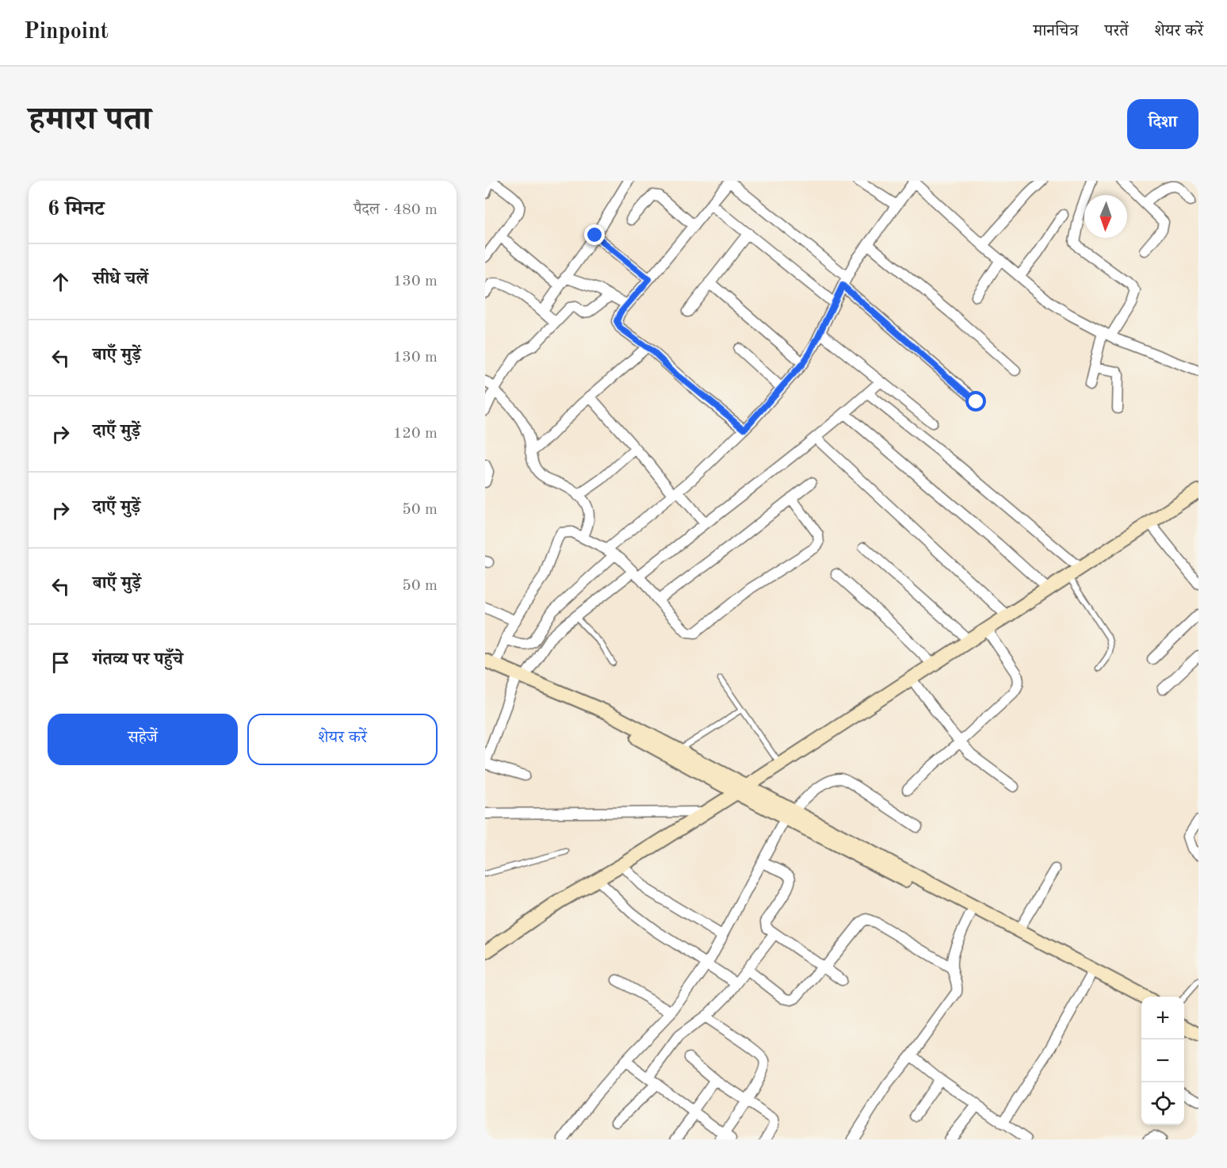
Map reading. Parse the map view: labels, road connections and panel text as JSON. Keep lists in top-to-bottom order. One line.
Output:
{"north":"bottom","page":{"header":"Pinpoint","nav":["मानचित्र","परतें","शेयर करें"],"title":"हमारा पता","buttons":["दिशा",["सहेजें","शेयर करें"]],"heading":["6 मिनट","पैदल · 480 m"],"list":[["सीधे चलें","130 m"],["बाएँ मुड़ें","130 m"],["दाएँ मुड़ें","120 m"],["दाएँ मुड़ें","50 m"],["बाएँ मुड़ें","50 m"],"गंतव्य पर पहुँचे"],"map_buttons":["+","−"]}}
